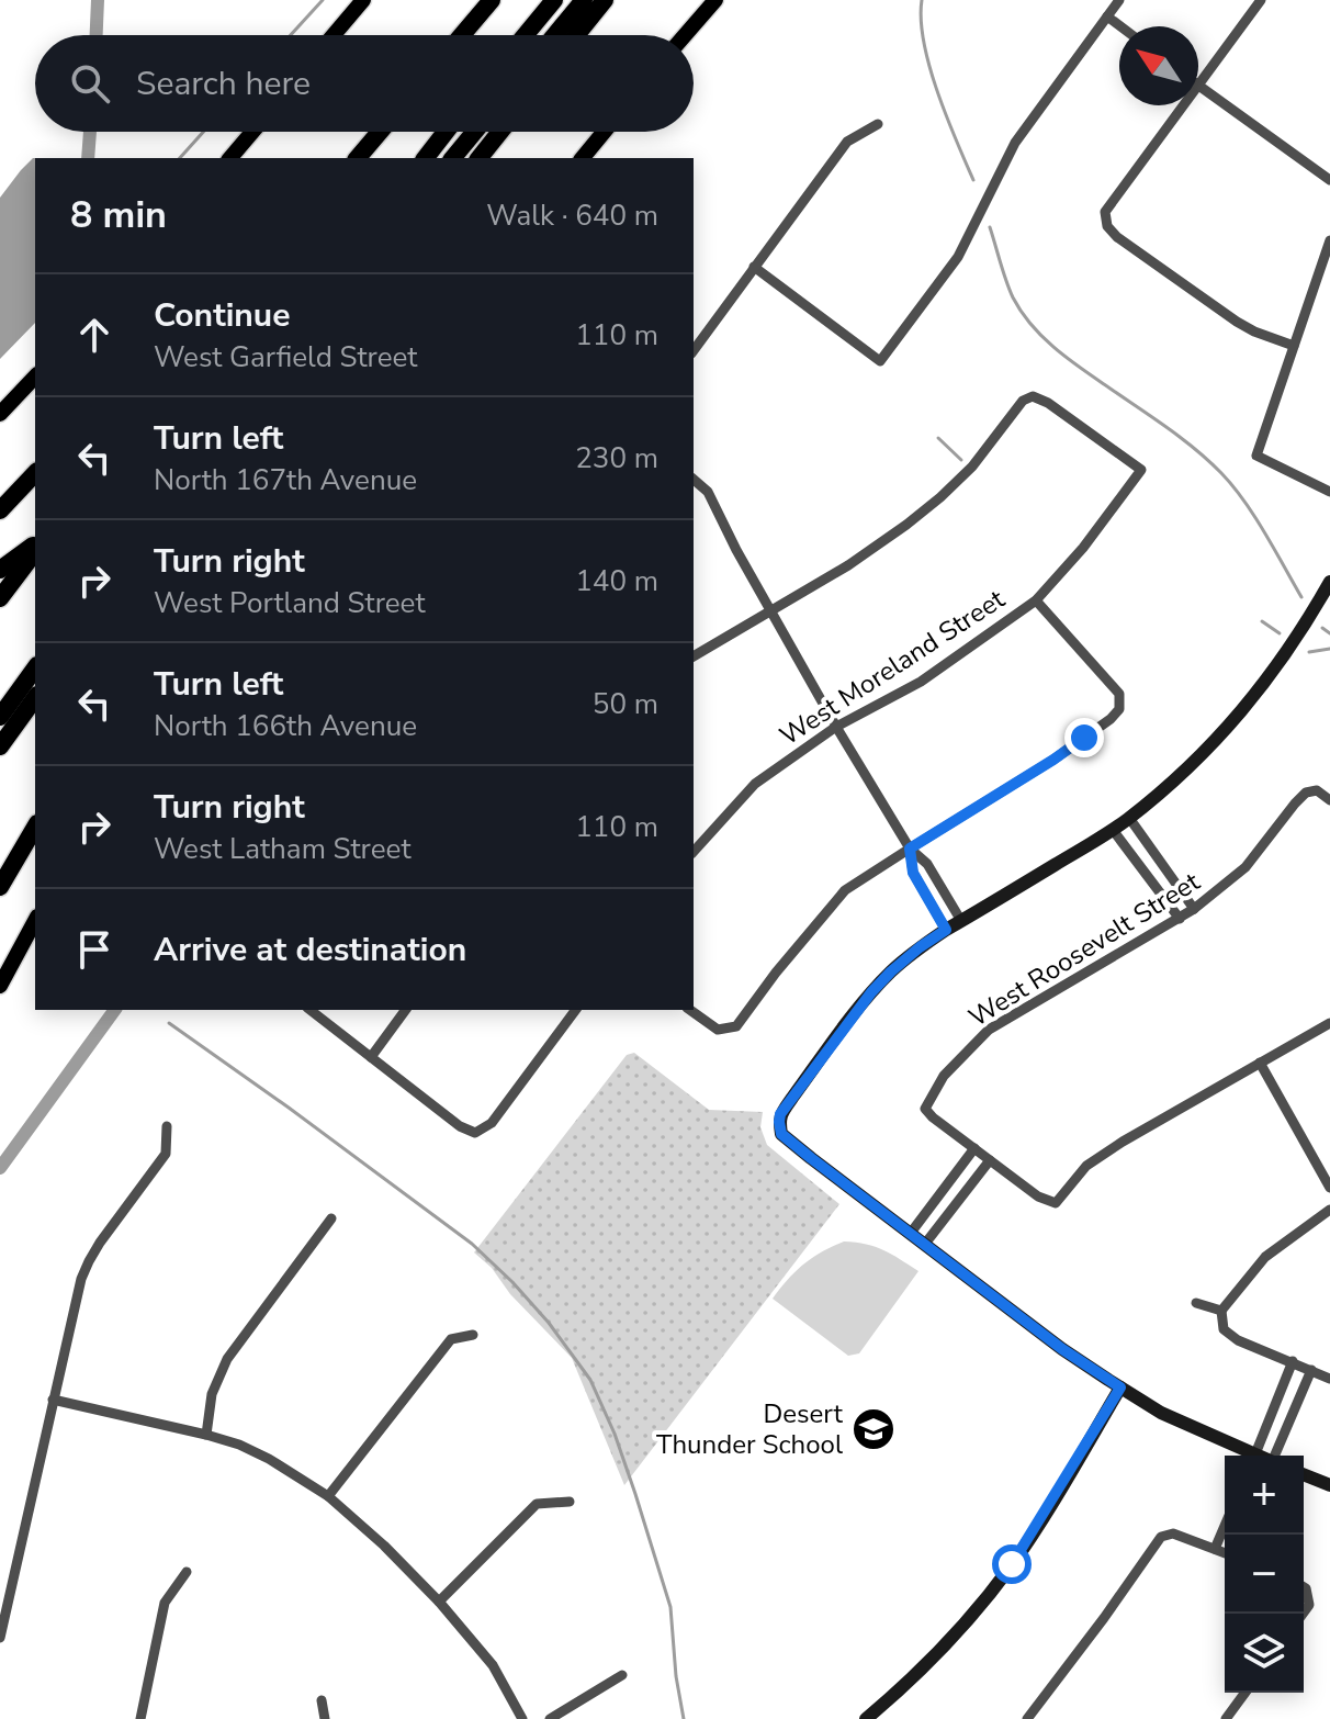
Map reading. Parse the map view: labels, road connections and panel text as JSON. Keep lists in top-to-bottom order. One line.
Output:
{"streets":{"street":["West Moreland Street","West Roosevelt Street"]},"places":{"school or university":["Desert Thunder School"]},"north":"top left","page":{"search":"Search here","heading":["8 min","Walk · 640 m"],"list":[["Continue","West Garfield Street","110 m"],["Turn left","North 167th Avenue","230 m"],["Turn right","West Portland Street","140 m"],["Turn left","North 166th Avenue","50 m"],["Turn right","West Latham Street","110 m"],"Arrive at destination"],"map_buttons":["+","−"]}}
